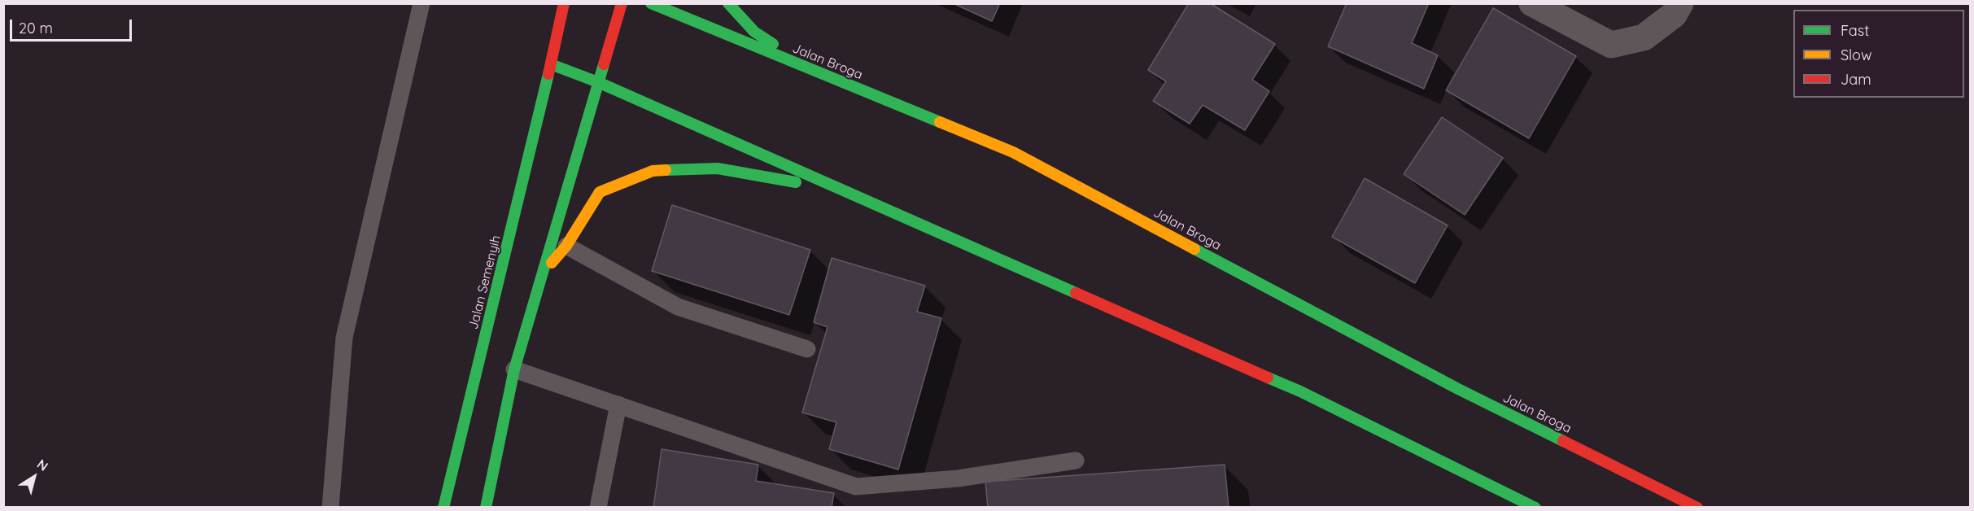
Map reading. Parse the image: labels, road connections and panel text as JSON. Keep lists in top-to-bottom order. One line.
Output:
{"streets":{"main road":["Jalan Broga","Jalan Semenyih"]},"legend":["Fast","Slow","Jam"],"scale_bar":"20 m","north":"top right"}
